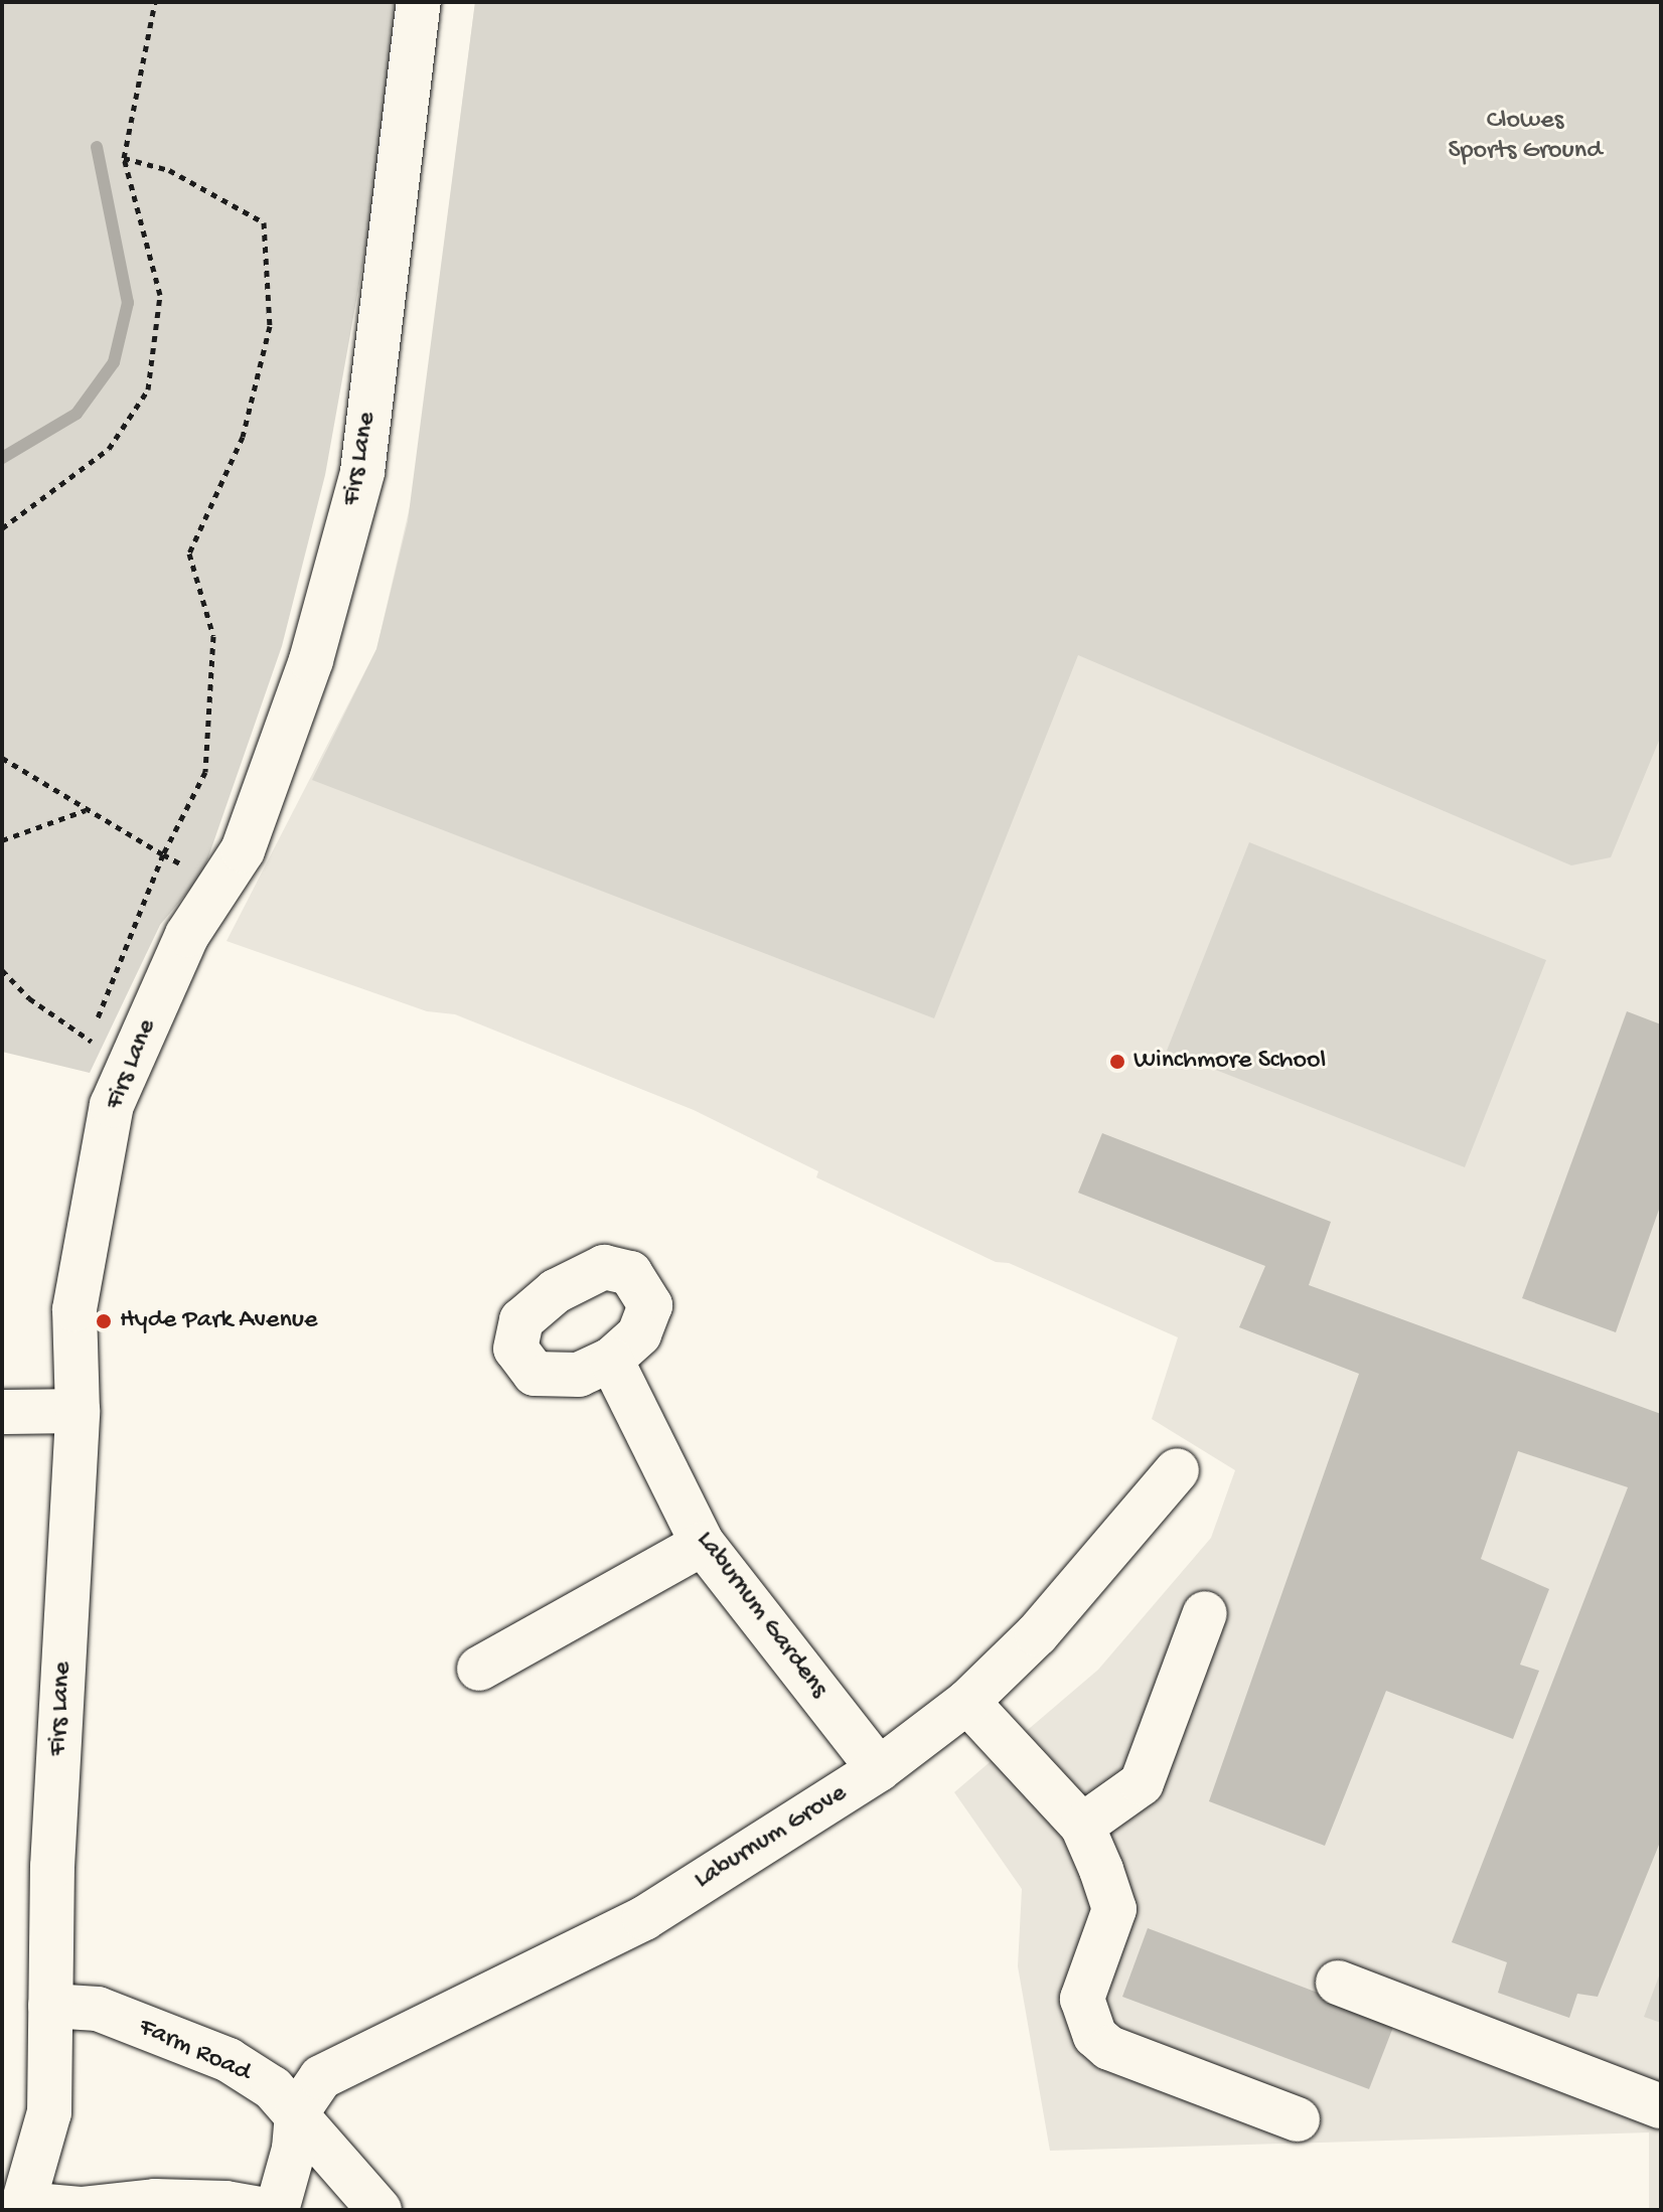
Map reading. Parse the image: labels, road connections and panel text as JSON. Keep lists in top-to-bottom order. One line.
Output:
{"streets":{"street":["Firs Lane","Laburnum Gardens","Laburnum Grove","Farm Road"]},"crossings":[["Firs Lane","Farm Road"],["Laburnum Gardens","Laburnum Grove"],["Laburnum Grove","Farm Road"]],"parks":["Clowes Sports Ground"],"places":["Winchmore School","Hyde Park Avenue"]}
